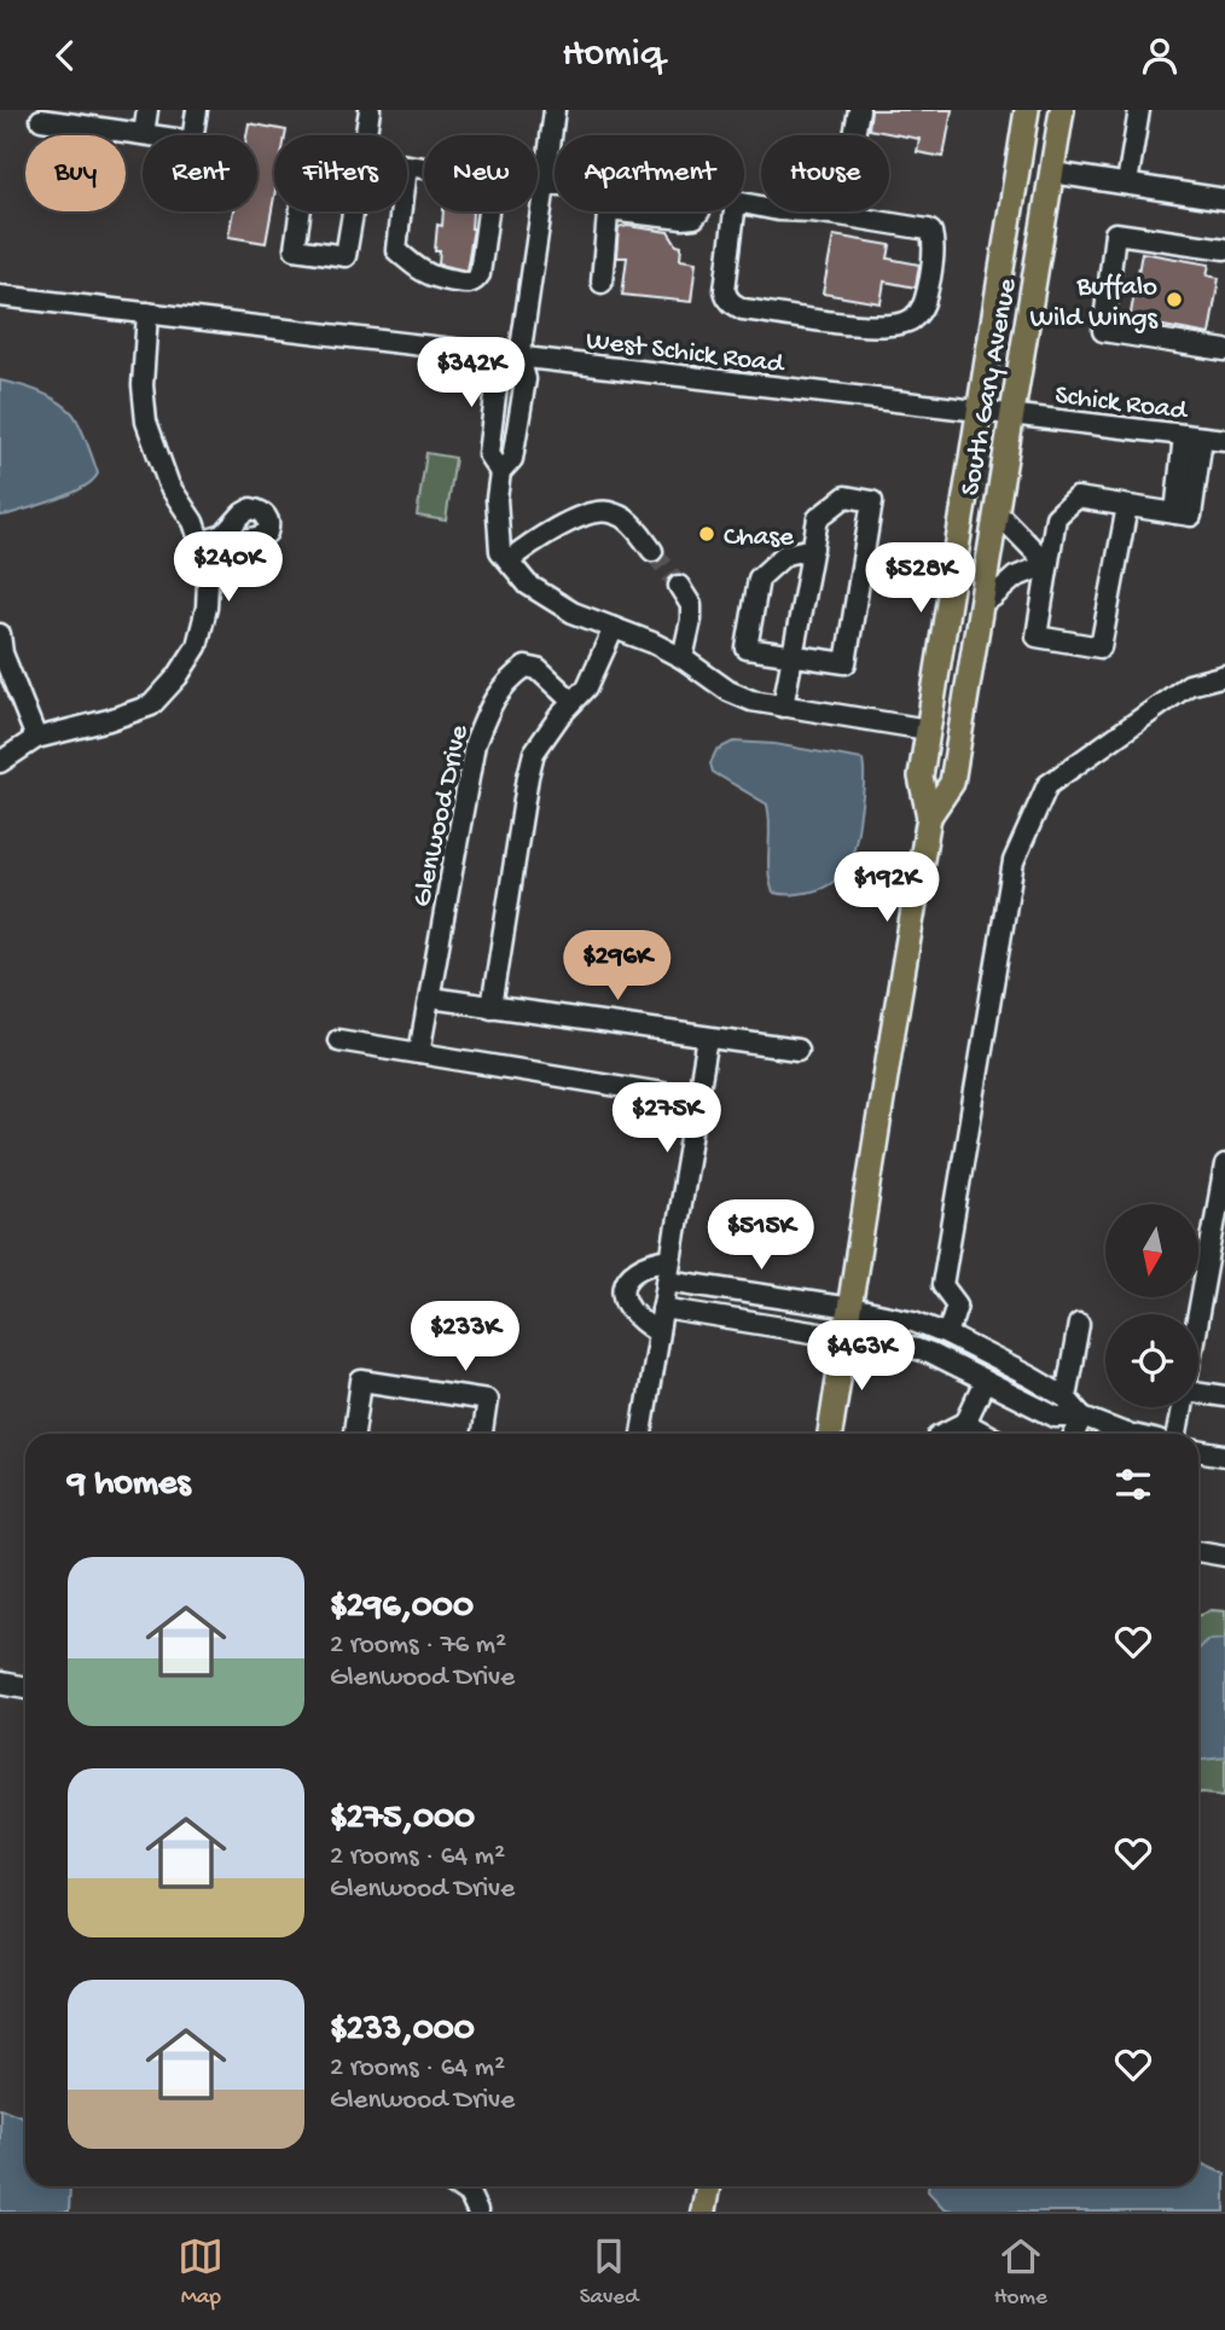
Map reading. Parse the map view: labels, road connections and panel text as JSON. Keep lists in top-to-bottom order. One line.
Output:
{"streets":{"main road":["South Gary Avenue"],"street":["West Schick Road","Schick Road","Glenwood Drive"]},"crossings":[["West Schick Road","South Gary Avenue"],["West Schick Road","Schick Road"],["South Gary Avenue","Schick Road"]],"places":["Buffalo Wild Wings","Chase"],"north":"bottom","page":{"header":"Homiq","chip":["Buy","Rent","Filters","New","Apartment","House"],"price":["$342K","$240K","$528K","$192K","$296K","$275K","$515K","$233K","$463K"],"heading":"9 homes","list":[{"name":"$296,000","note":"2 rooms · 76 m² · Glenwood Drive"},{"name":"$275,000","note":"2 rooms · 64 m² · Glenwood Drive"},{"name":"$233,000","note":"2 rooms · 64 m² · Glenwood Drive"}],"tabs":["Map","Saved","Home"]}}
